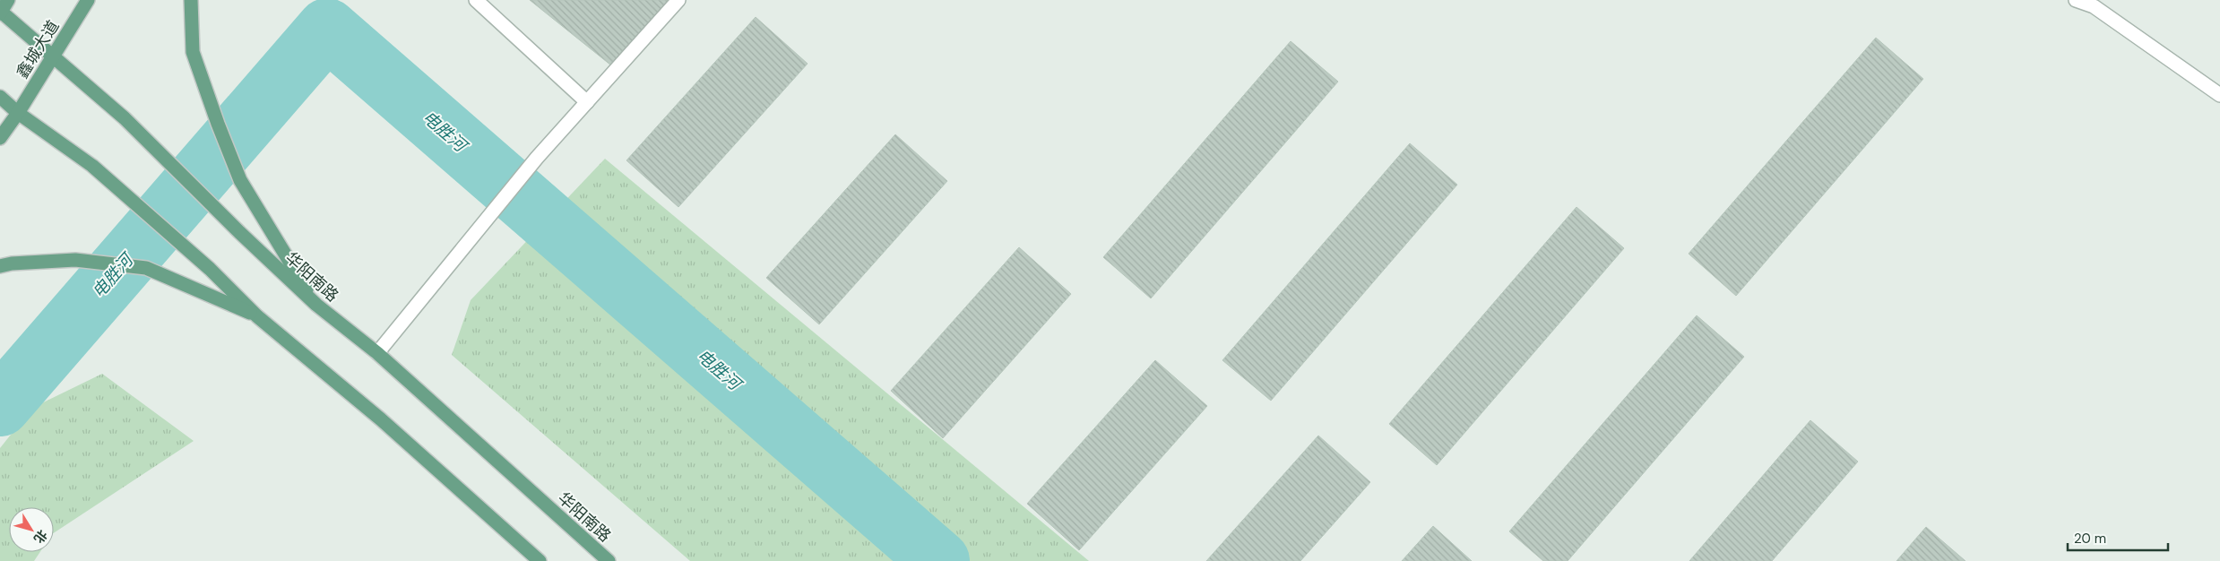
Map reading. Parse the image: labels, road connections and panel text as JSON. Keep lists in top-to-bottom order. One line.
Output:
{"streets":{"main road":["鑫城大道","华阳南路"]},"crossings":[["鑫城大道","华阳南路"]],"water":["电胜河"],"scale_bar":"20 m","north":"bottom right"}
